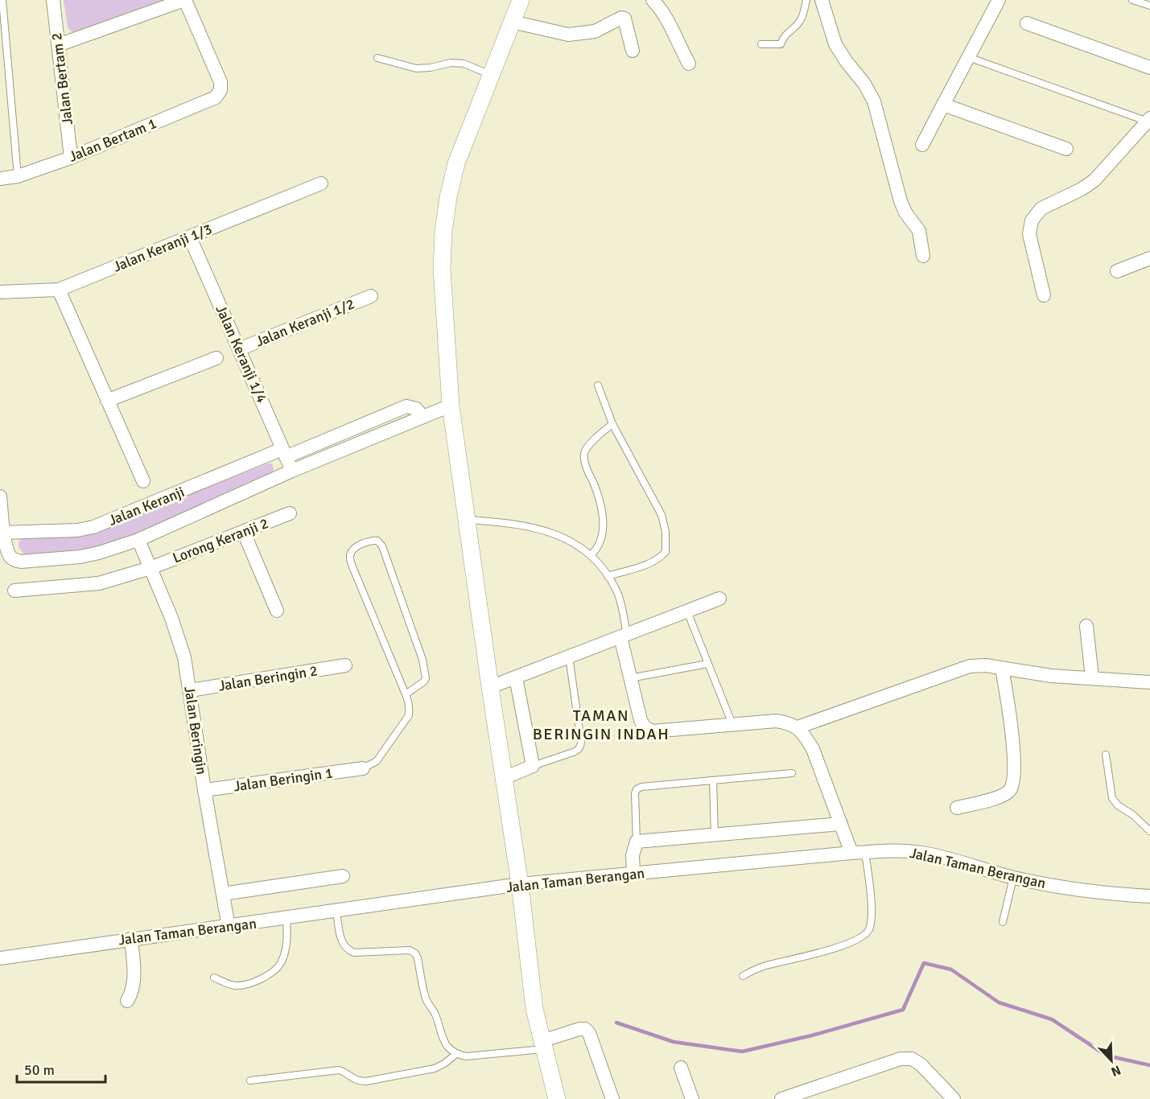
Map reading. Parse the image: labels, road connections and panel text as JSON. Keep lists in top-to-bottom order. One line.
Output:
{"streets":{"street":["Jalan Bertam 2","Jalan Bertam 1","Jalan Keranji 1/3","Jalan Keranji 1/2","Jalan Keranji 1/4","Jalan Keranji","Lorong Keranji 2","Jalan Beringin 2","Jalan Beringin","Jalan Beringin 1","Jalan Taman Berangan"]},"crossings":[["Jalan Bertam 2","Jalan Bertam 1"],["Jalan Keranji 1/3","Jalan Keranji 1/4"],["Jalan Keranji 1/2","Jalan Keranji 1/4"],["Jalan Keranji 1/4","Jalan Keranji"],["Lorong Keranji 2","Jalan Beringin"],["Jalan Beringin 2","Jalan Beringin"],["Jalan Beringin","Jalan Beringin 1"],["Jalan Beringin","Jalan Taman Berangan"]],"districts":["TAMAN BERINGIN INDAH"],"scale_bar":"50 m","north":"bottom right"}
